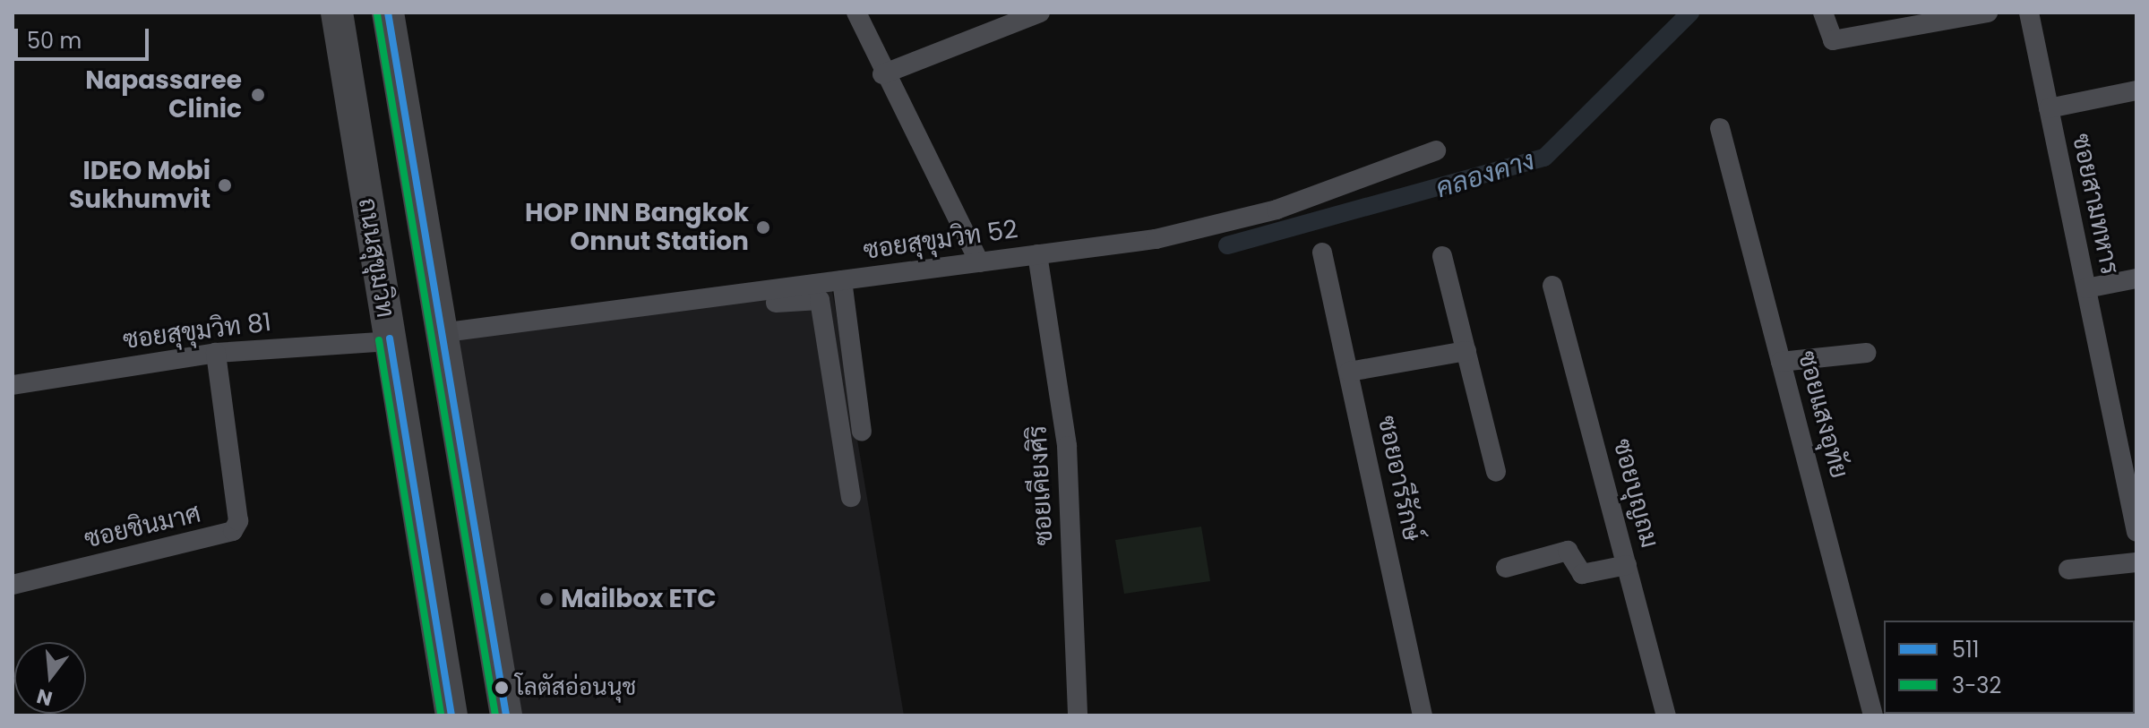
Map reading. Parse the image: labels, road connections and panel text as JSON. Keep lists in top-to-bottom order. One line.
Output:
{"streets":{"main road":["ถนนสุขุมวิท"],"street":["ซอยสามทหาร","ซอยสุขุมวิท 52","ซอยสุขุมวิท 81","ซอยแสงอุทัย","ซอยอารีรักษ์","ซอยเคียงศิริ","ซอยบุญถม","ซอยชินมาศ"]},"crossings":[["ซอยสุขุมวิท 52","ถนนสุขุมวิท"],["ซอยสุขุมวิท 52","ซอยเคียงศิริ"],["ถนนสุขุมวิท","ซอยสุขุมวิท 81"],["ซอยสุขุมวิท 81","ซอยชินมาศ"]],"water":["คลองคาง"],"places":["Napassaree Clinic","IDEO Mobi Sukhumvit","HOP INN Bangkok Onnut Station","Mailbox ETC","โลตัสอ่อนนุช"],"lines":["transit line 511","transit line 3-32"],"legend":["511","3-32"],"scale_bar":"50 m","north":"bottom"}
